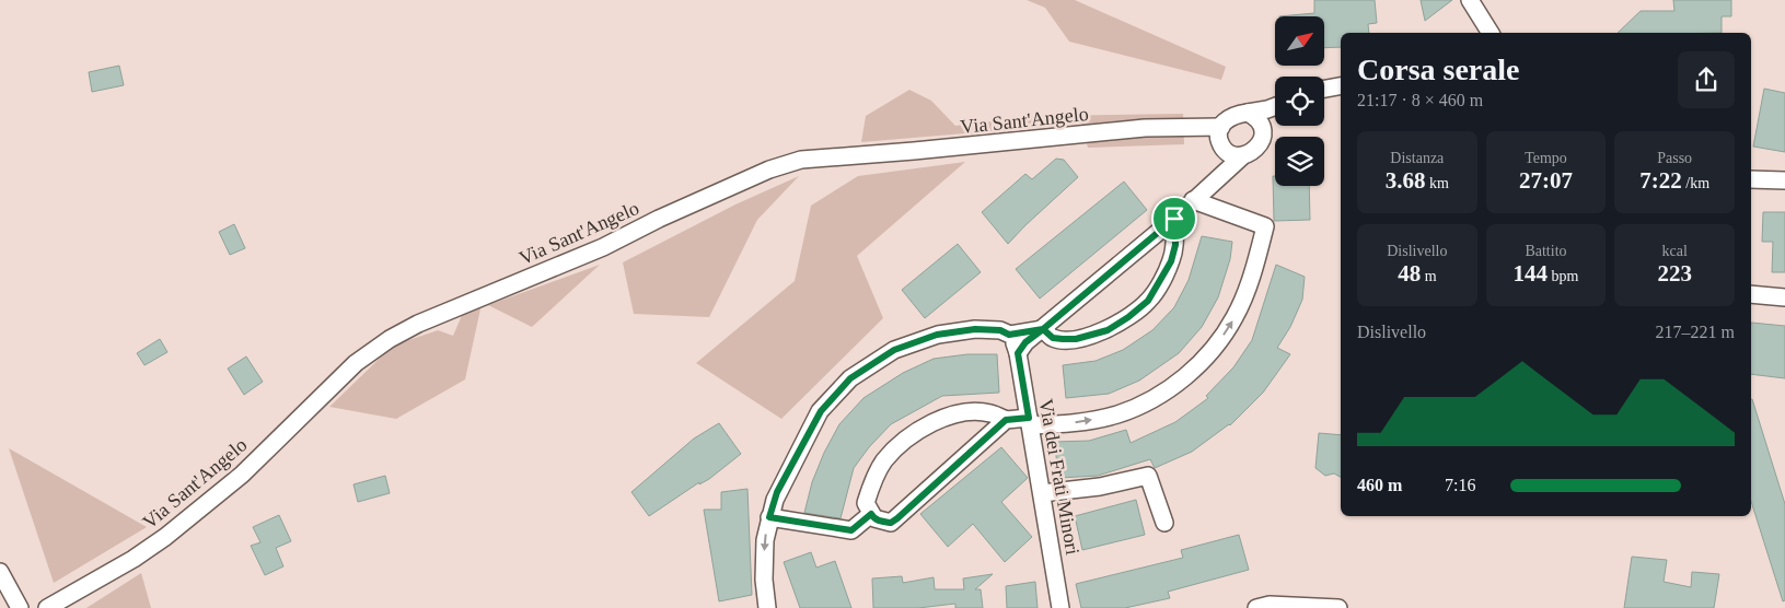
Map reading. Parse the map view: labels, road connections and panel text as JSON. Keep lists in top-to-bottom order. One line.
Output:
{"streets":{"street":["Via Sant'Angelo","Via dei Frati Minori"]},"north":"top right","page":{"heading":["Corsa serale","21:17 · 8 × 460 m"],"stats":[["Distanza","3.68 km"],["Tempo","27:07"],["Passo","7:22 /km"],["Dislivello","48 m"],["Battito","144 bpm"],["kcal","223"]],"chart":["Dislivello","217–221 m"],"list":[{"name":"460 m","note":"7:16"}]}}
